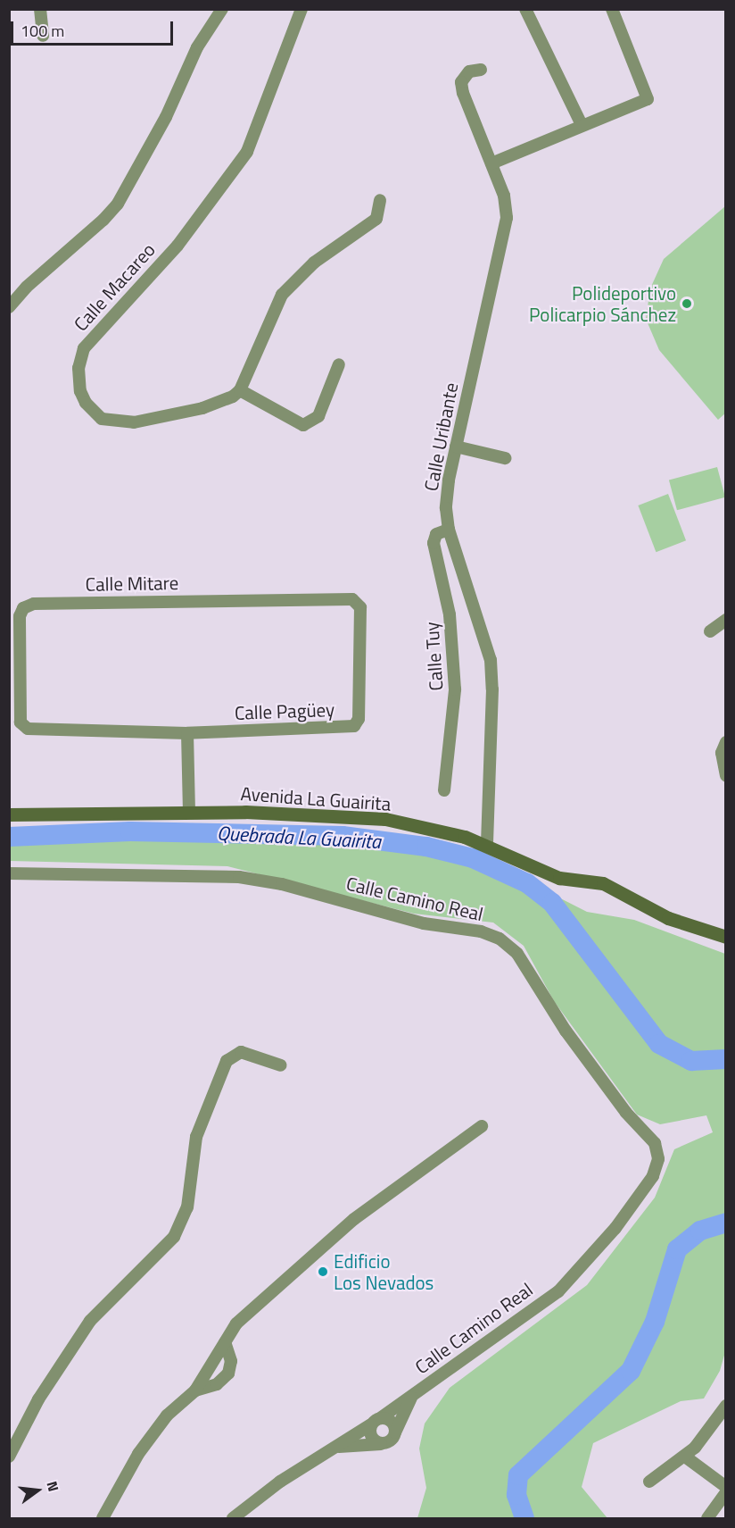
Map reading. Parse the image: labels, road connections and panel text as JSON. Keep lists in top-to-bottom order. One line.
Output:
{"streets":{"street":["Calle Macareo","Calle Uribante","Calle Mitare","Calle Tuy","Calle Pagüey","Avenida La Guairita","Calle Camino Real"]},"crossings":[["Calle Uribante","Calle Tuy"],["Calle Uribante","Avenida La Guairita"],["Calle Mitare","Calle Pagüey"]],"water":["Quebrada La Guairita"],"places":["Polideportivo Policarpio Sánchez","Edificio Los Nevados"],"scale_bar":"100 m","north":"right"}
